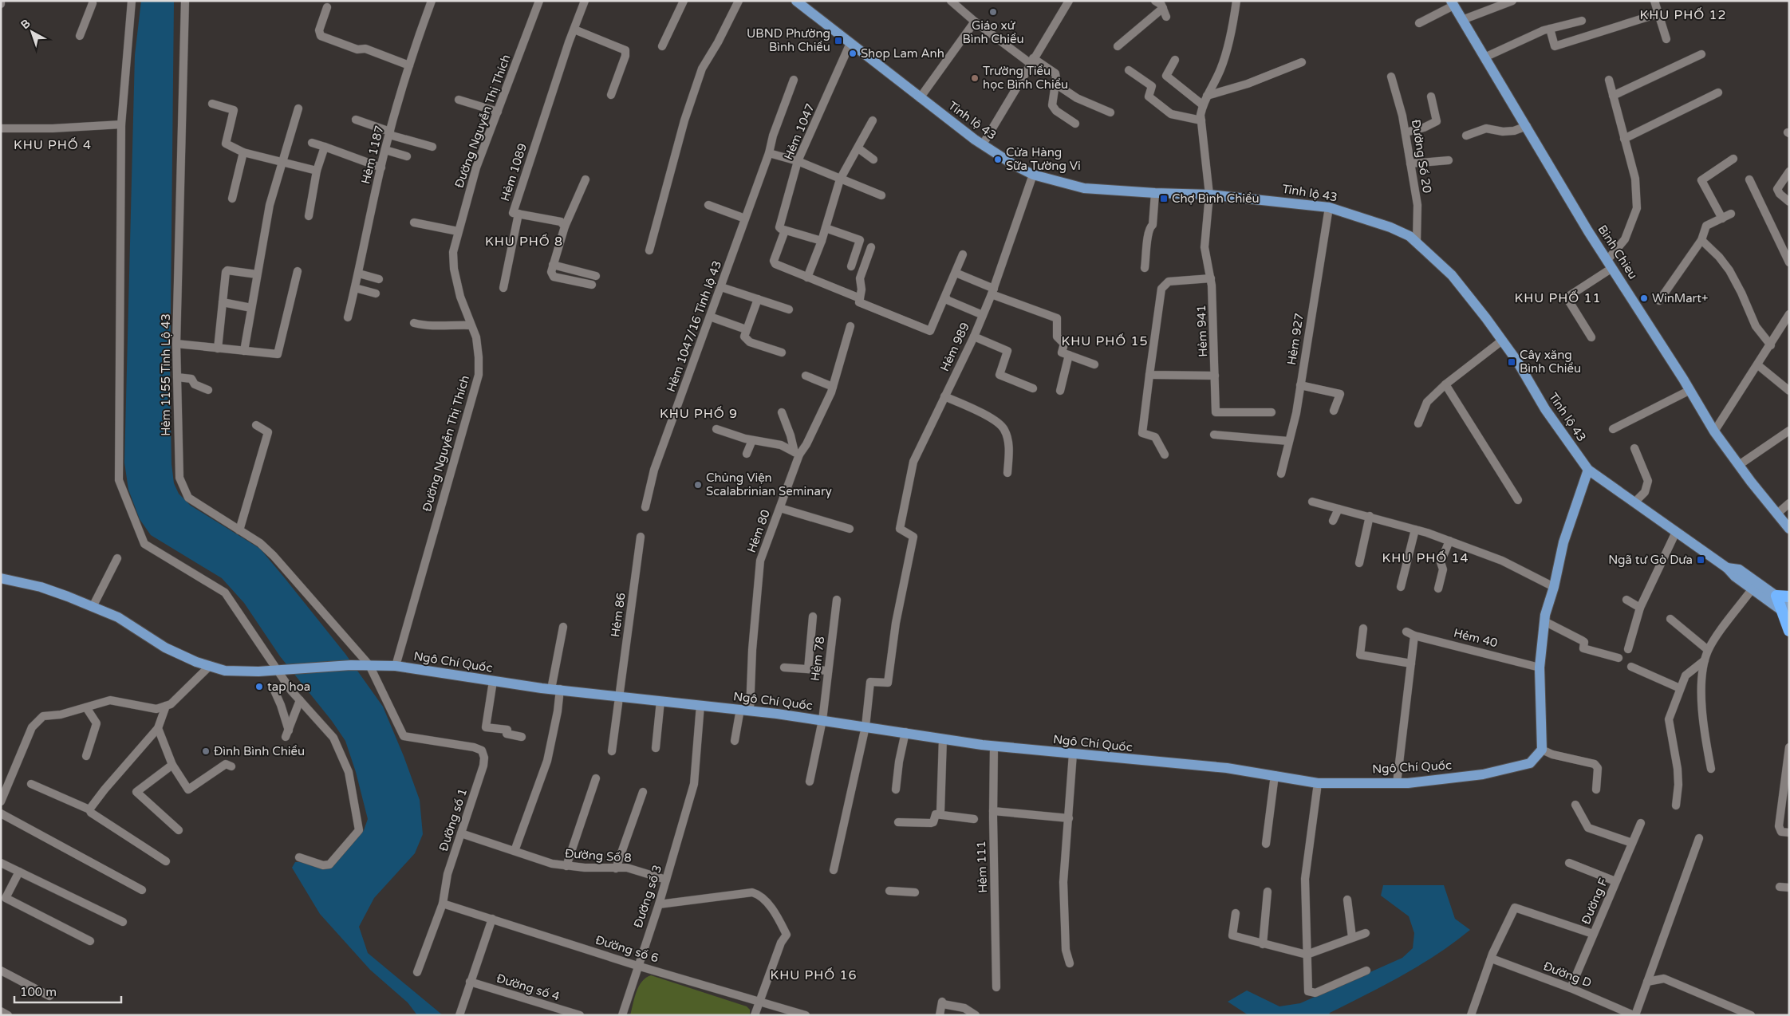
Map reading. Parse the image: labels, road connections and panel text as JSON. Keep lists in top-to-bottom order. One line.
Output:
{"streets":{"main road":["Tỉnh lộ 43","Binh Chieu","Ngô Chí Quốc"],"street":["Đường Nguyễn Thị Thích","Hẻm 1047","Hẻm 1187","Đường Số 20","Hẻm 1089","Hẻm 1047/16 Tỉnh lộ 43","Hẻm 941","Hẻm 927","Hẻm 989","Hẻm 1155 Tỉnh Lộ 43","Hẻm 80","Hẻm 86","Hẻm 40","Hẻm 78","Đường số 1","Đường Số 8","Hẻm 111","Đường số 3","Đường F","Đường số 6","Đường D","Đường số 4"]},"crossings":[["Tỉnh lộ 43","Hẻm 1047"],["Tỉnh lộ 43","Đường Số 20"],["Tỉnh lộ 43","Hẻm 941"],["Tỉnh lộ 43","Hẻm 927"],["Tỉnh lộ 43","Hẻm 989"],["Đường Nguyễn Thị Thích","Ngô Chí Quốc"],["Hẻm 989","Ngô Chí Quốc"],["Hẻm 1155 Tỉnh Lộ 43","Ngô Chí Quốc"],["Hẻm 1155 Tỉnh Lộ 43","Đường số 1"],["Hẻm 80","Ngô Chí Quốc"],["Hẻm 86","Ngô Chí Quốc"],["Hẻm 78","Ngô Chí Quốc"],["Ngô Chí Quốc","Hẻm 111"],["Ngô Chí Quốc","Đường số 3"],["Đường số 1","Đường Số 8"],["Đường số 1","Đường số 6"],["Đường Số 8","Đường số 3"],["Đường số 3","Đường số 6"],["Đường F","Đường D"]],"districts":["KHU PHỐ 12","KHU PHỐ 4","KHU PHỐ 8","KHU PHỐ 11","KHU PHỐ 15","KHU PHỐ 9","KHU PHỐ 14","KHU PHỐ 16"],"places":{"other":["Giáo xứ Bình Chiểu","Shop Lam Anh","Trường Tiểu học Bình Chiểu","Cửa Hàng Sữa Tường Vi","WinMart+","Chủng Viện Scalabrinian Seminary","tap hoa","Đình Bình Chiểu"],"transit":["UBND Phường Bình Chiểu","Chợ Bình Chiểu","Cây xăng Bình Chiểu","Ngã tư Gò Dưa"]},"scale_bar":"100 m","north":"top left"}
